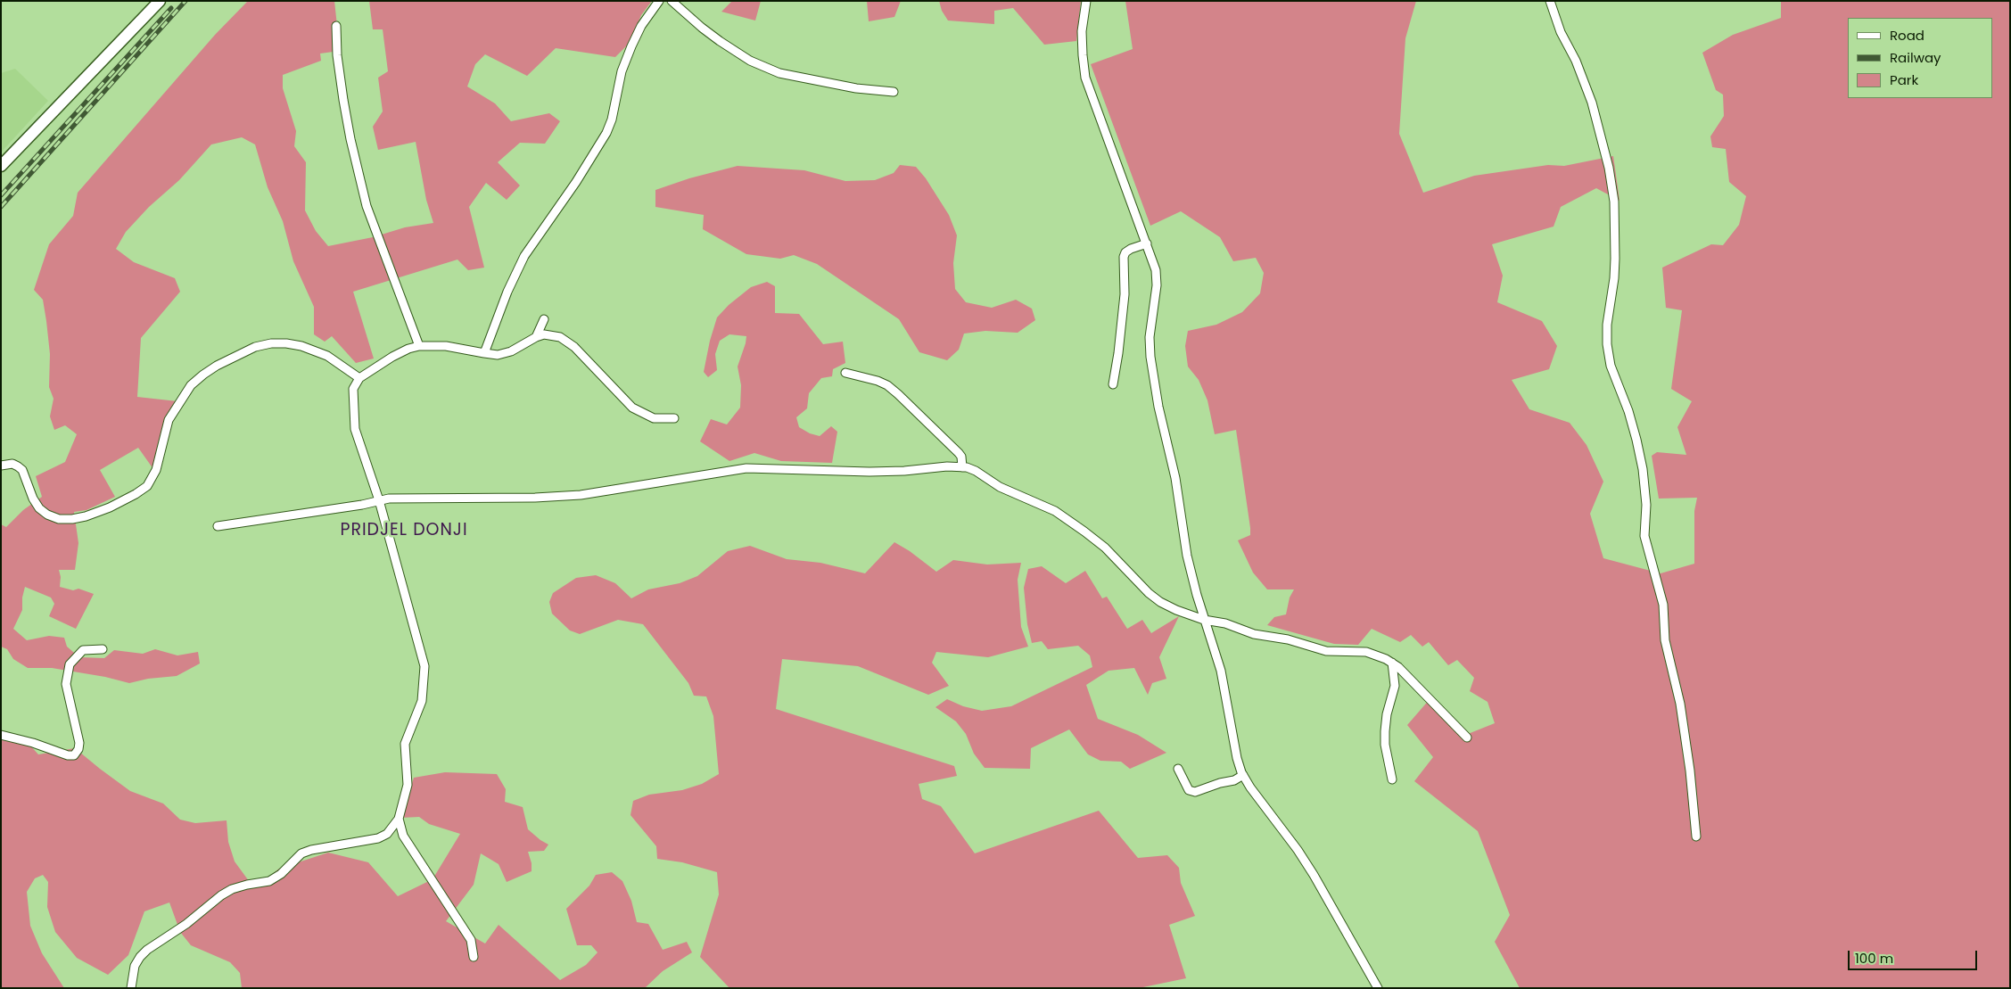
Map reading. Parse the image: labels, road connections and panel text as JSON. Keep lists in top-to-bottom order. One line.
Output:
{"districts":["PRIDJEL DONJI"],"legend":["Road","Railway","Park"],"scale_bar":"100 m"}
